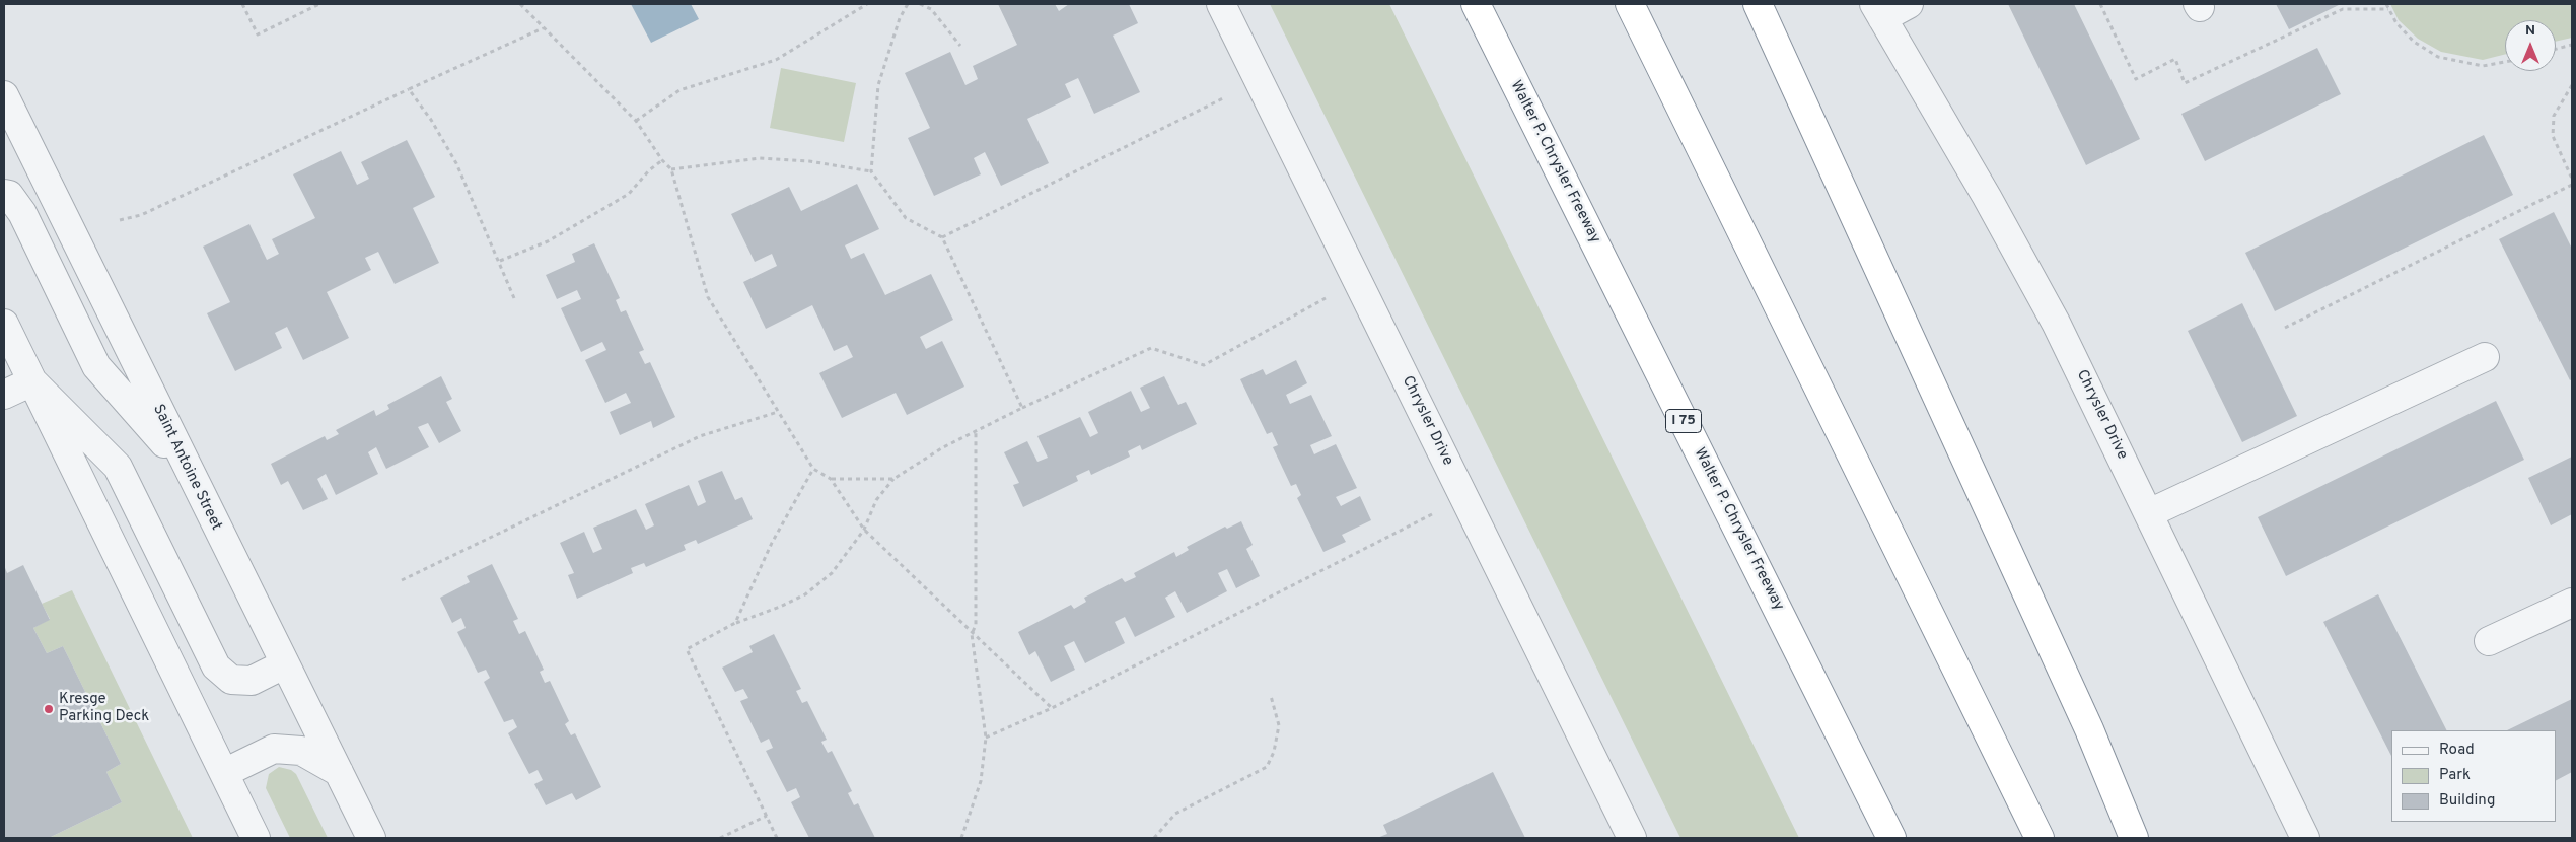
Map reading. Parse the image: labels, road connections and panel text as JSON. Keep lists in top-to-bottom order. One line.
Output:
{"streets":{"highway":["Walter P. Chrysler Freeway","I 75"],"street":["Chrysler Drive","Saint Antoine Street"]},"places":["Kresge Parking Deck"],"legend":["Road","Park","Building"],"north":"top"}
